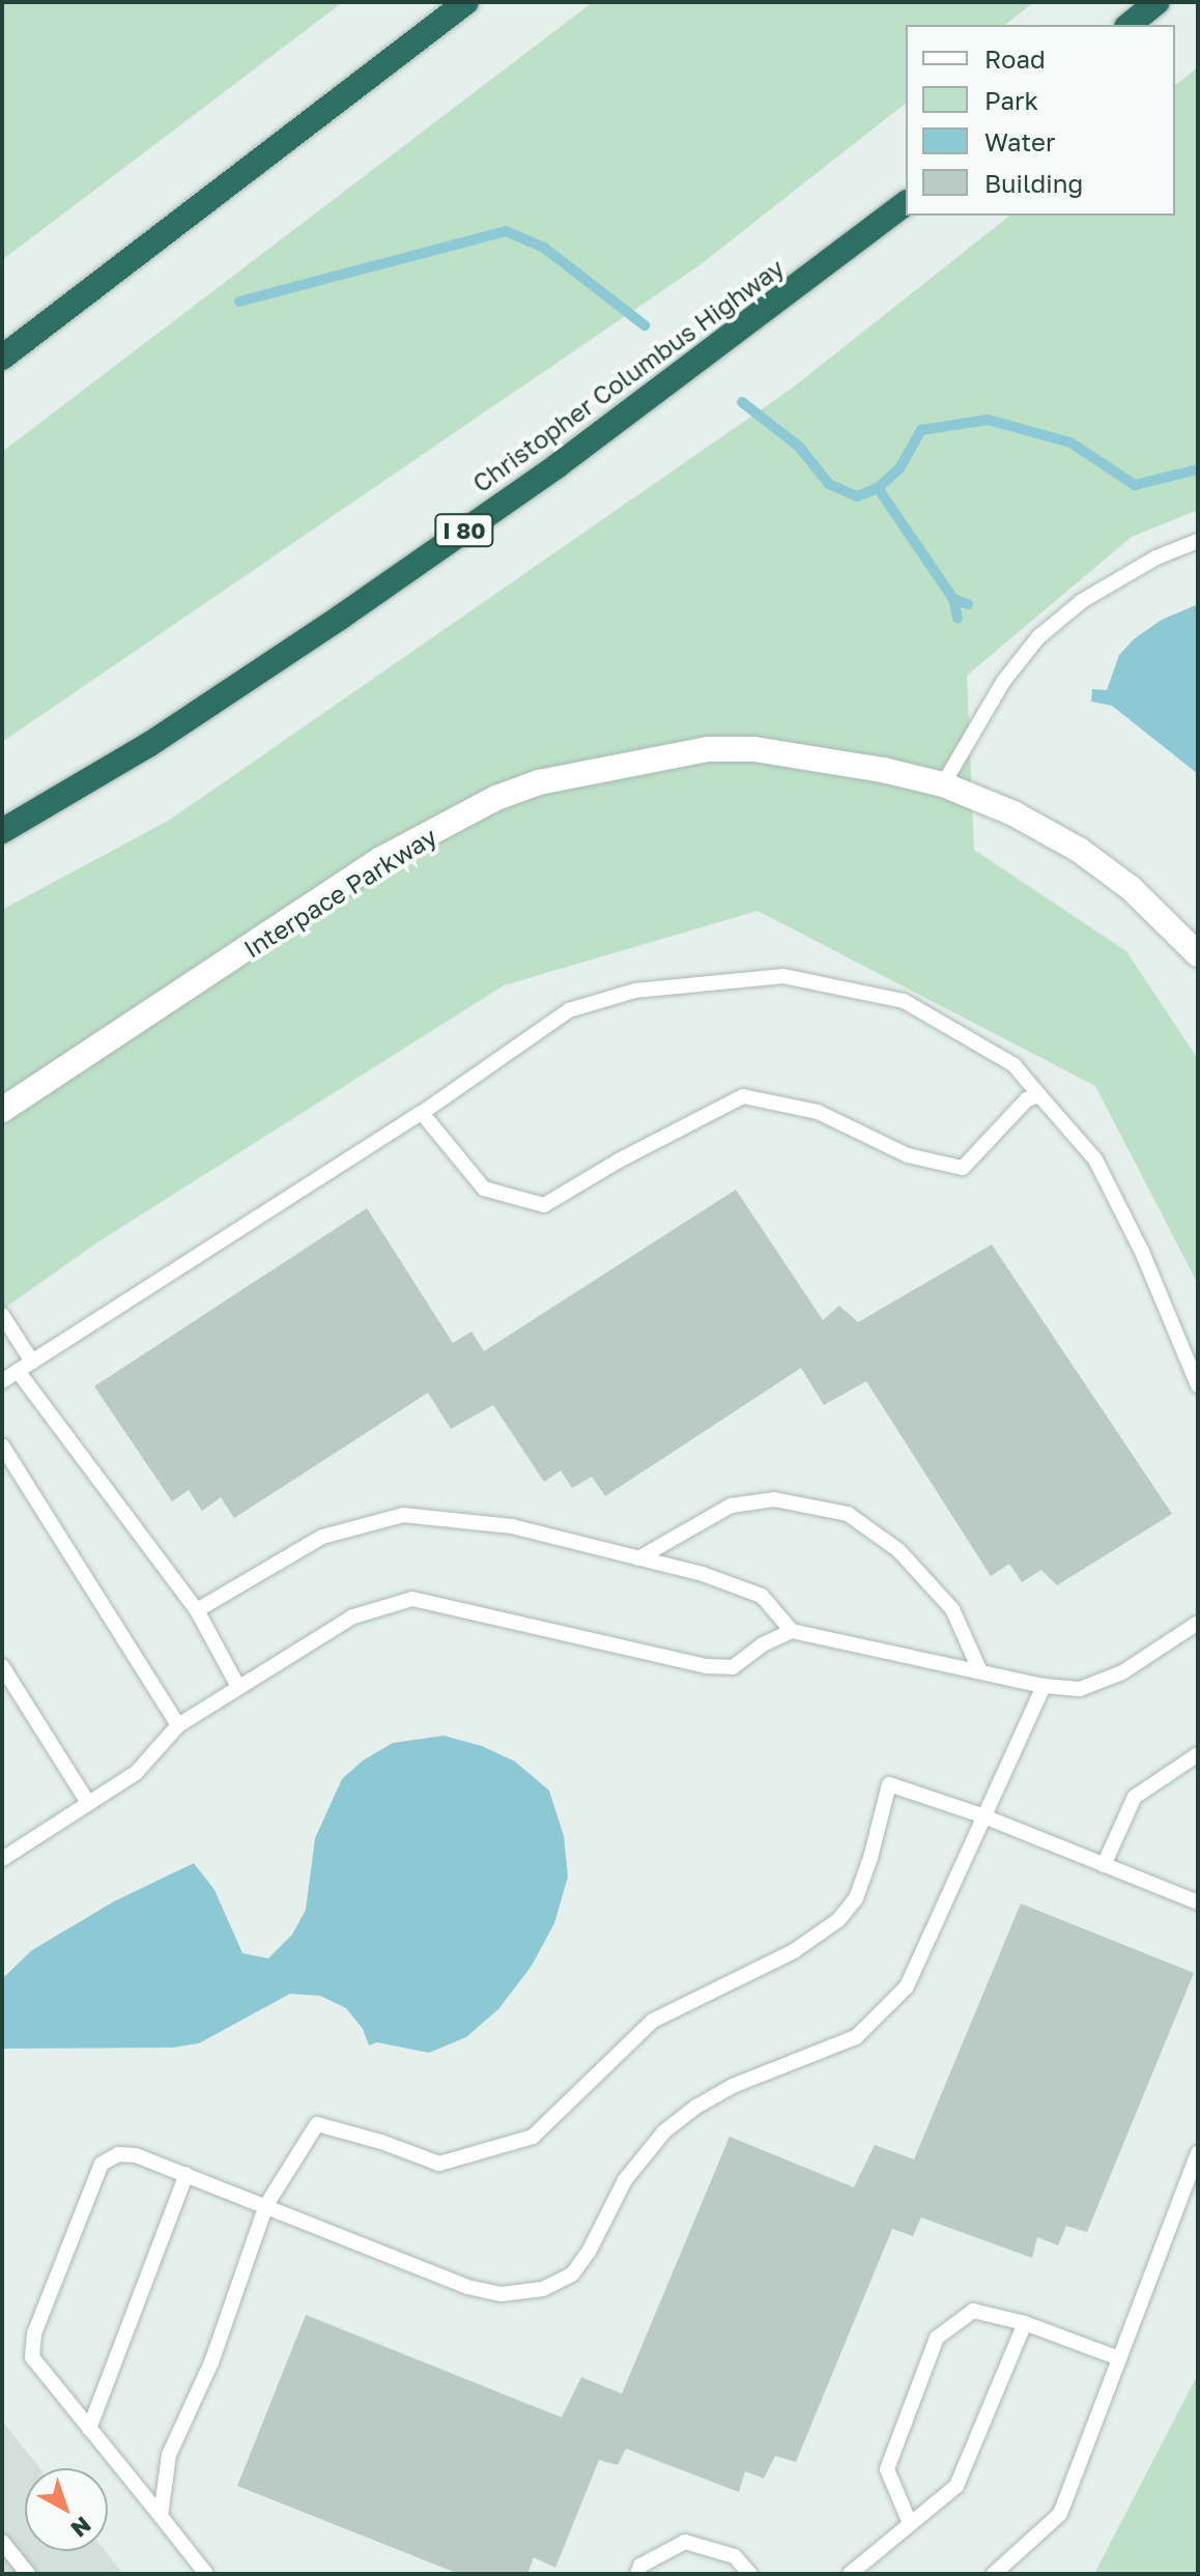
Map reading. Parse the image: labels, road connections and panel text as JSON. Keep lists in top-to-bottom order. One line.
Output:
{"streets":{"highway":["Christopher Columbus Highway","I 80"],"street":["Interpace Parkway"]},"legend":["Road","Park","Water","Building"],"north":"bottom right"}
